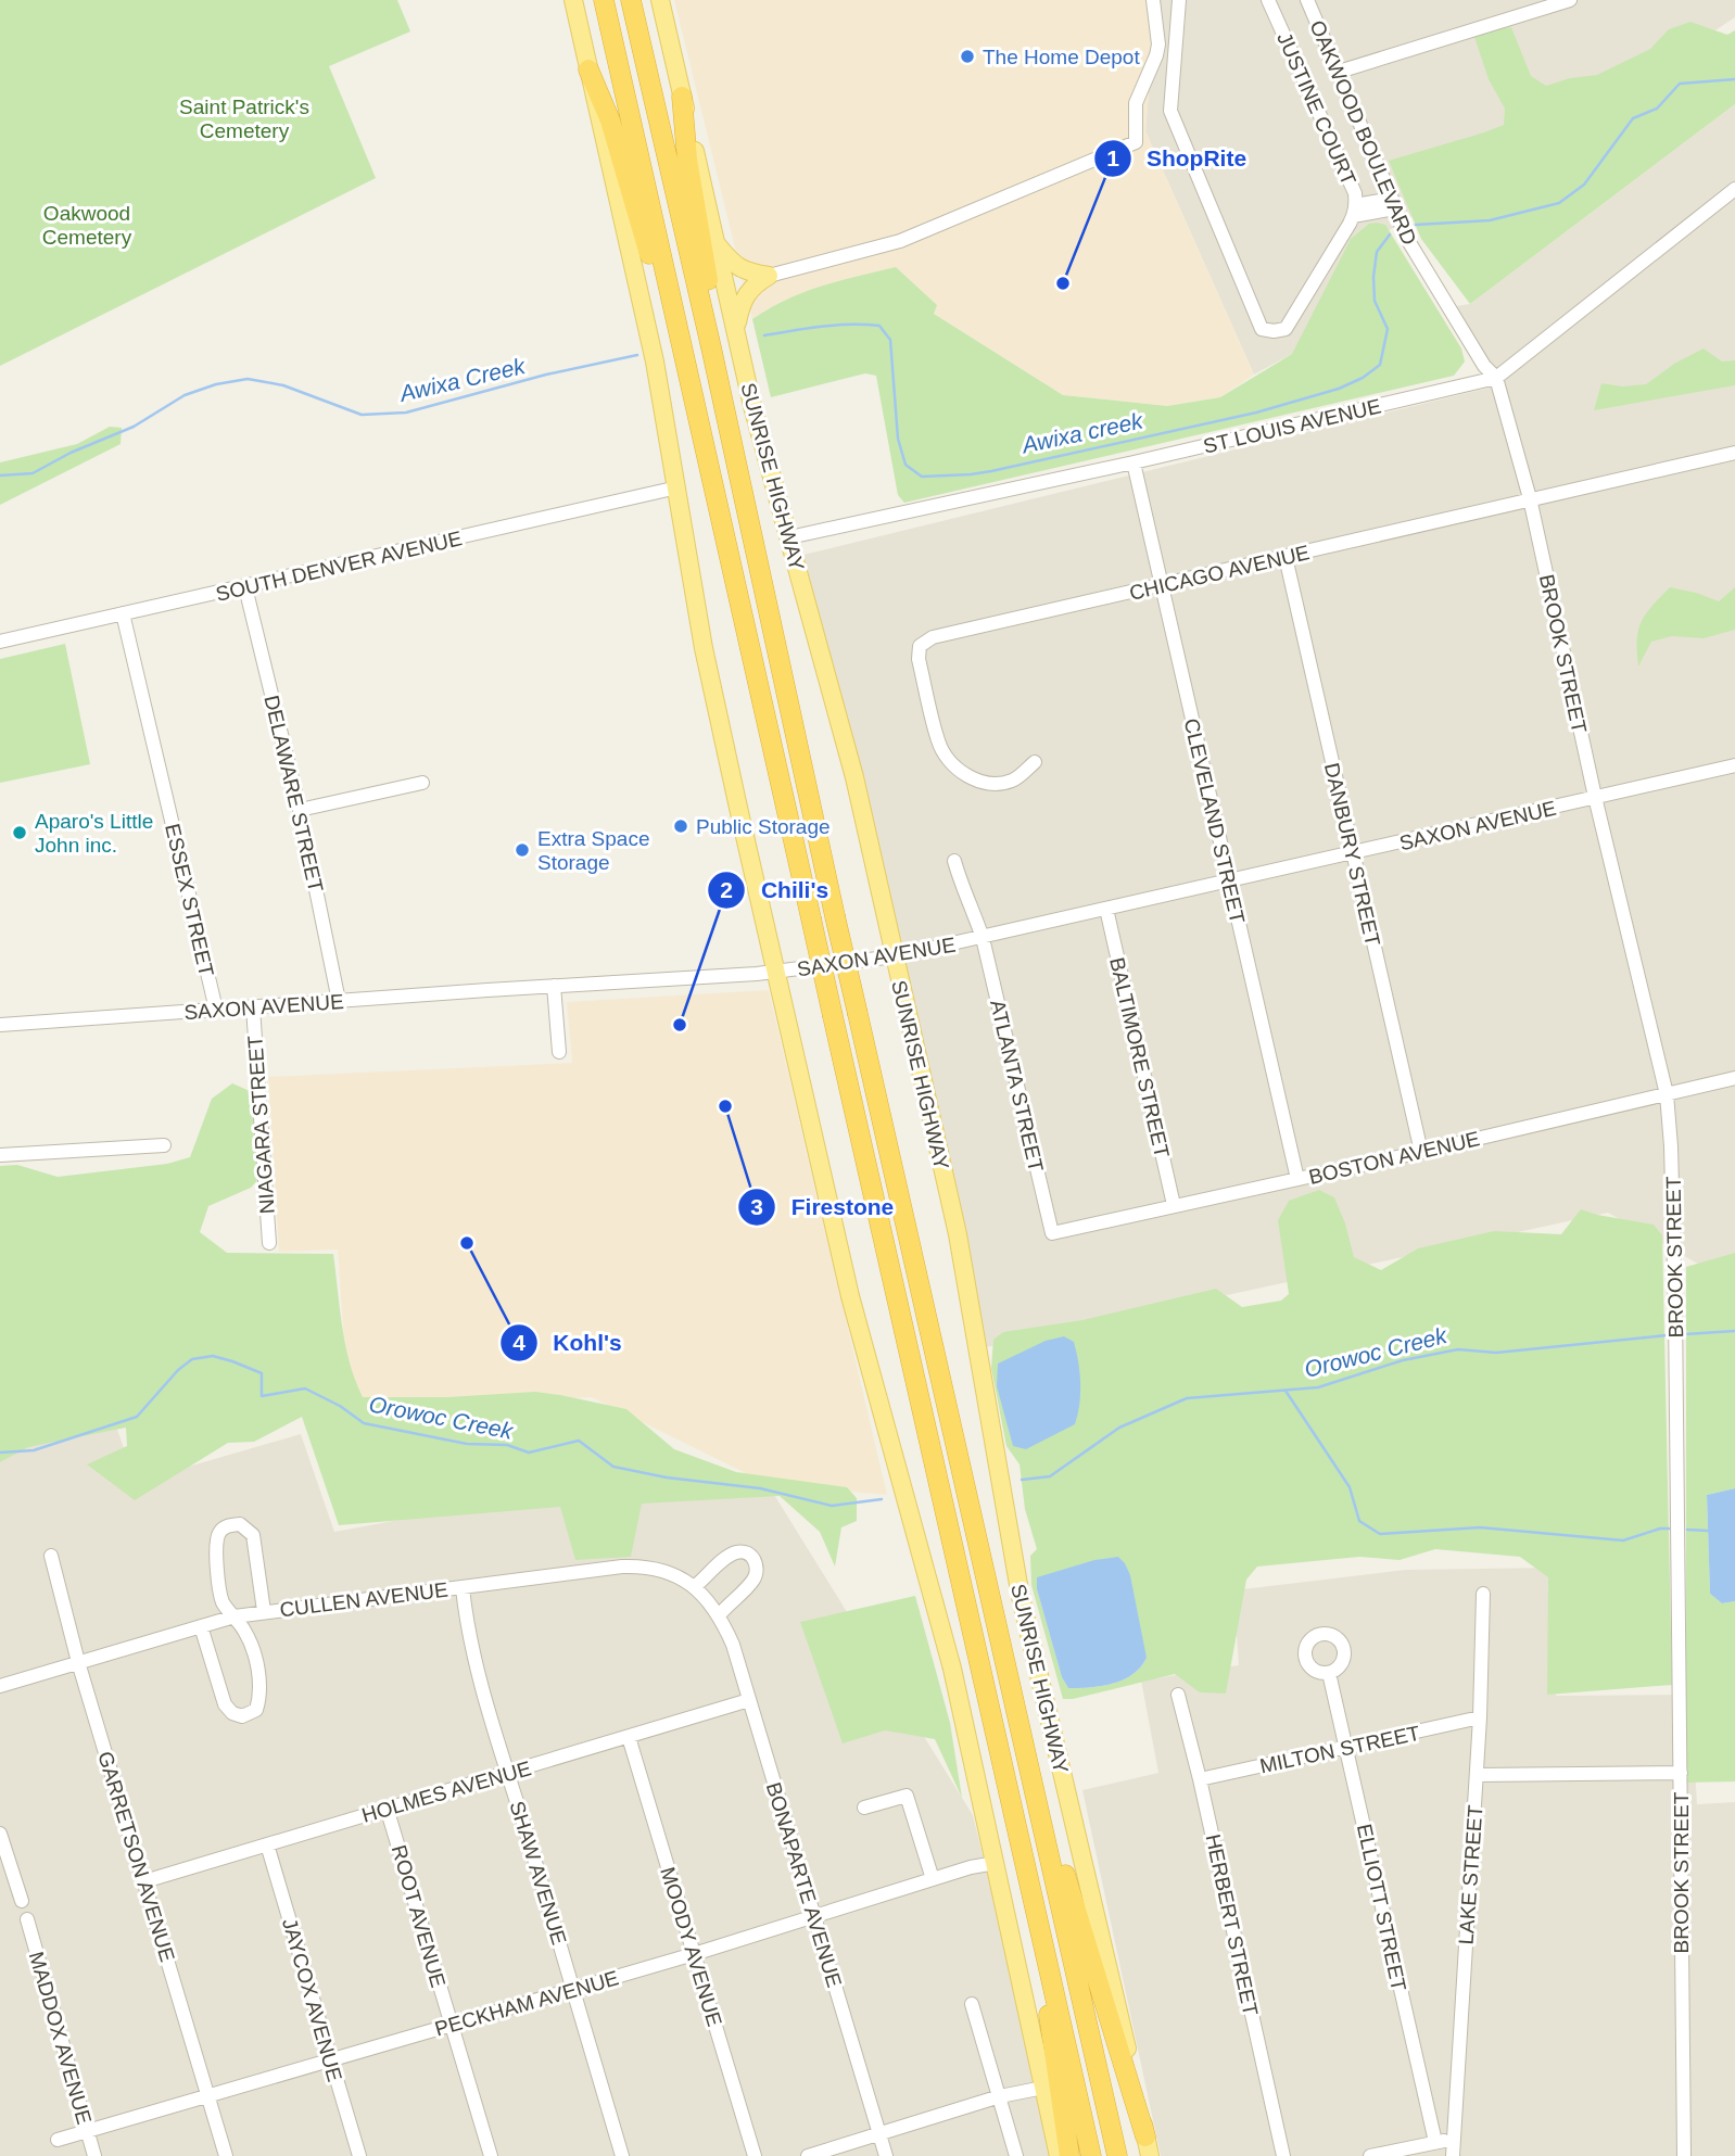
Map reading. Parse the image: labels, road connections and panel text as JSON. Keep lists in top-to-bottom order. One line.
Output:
{"streets":{"highway":["SUNRISE HIGHWAY"],"street":["JUSTINE COURT","OAKWOOD BOULEVARD","ST LOUIS AVENUE","SOUTH DENVER AVENUE","CHICAGO AVENUE","BROOK STREET","DELAWARE STREET","CLEVELAND STREET","SAXON AVENUE","DANBURY STREET","ESSEX STREET","BALTIMORE STREET","ATLANTA STREET","NIAGARA STREET","BOSTON AVENUE","CULLEN AVENUE","MILTON STREET","HOLMES AVENUE","GARRETSON AVENUE","SHAW AVENUE","LAKE STREET","BONAPARTE AVENUE","ELLIOTT STREET","ROOT AVENUE","HERBERT STREET","MOODY AVENUE","JAYCOX AVENUE","PECKHAM AVENUE","MADDOX AVENUE"]},"crossings":[["OAKWOOD BOULEVARD","ST LOUIS AVENUE"],["OAKWOOD BOULEVARD","BROOK STREET"],["ST LOUIS AVENUE","SUNRISE HIGHWAY"],["ST LOUIS AVENUE","BROOK STREET"],["ST LOUIS AVENUE","CLEVELAND STREET"],["SUNRISE HIGHWAY","SAXON AVENUE"],["SOUTH DENVER AVENUE","DELAWARE STREET"],["SOUTH DENVER AVENUE","ESSEX STREET"],["CHICAGO AVENUE","BROOK STREET"],["CHICAGO AVENUE","CLEVELAND STREET"],["CHICAGO AVENUE","DANBURY STREET"],["BROOK STREET","SAXON AVENUE"],["BROOK STREET","BOSTON AVENUE"],["DELAWARE STREET","SAXON AVENUE"],["CLEVELAND STREET","SAXON AVENUE"],["CLEVELAND STREET","BOSTON AVENUE"],["SAXON AVENUE","DANBURY STREET"],["SAXON AVENUE","ESSEX STREET"],["SAXON AVENUE","BALTIMORE STREET"],["SAXON AVENUE","ATLANTA STREET"],["SAXON AVENUE","NIAGARA STREET"],["DANBURY STREET","BOSTON AVENUE"],["BALTIMORE STREET","BOSTON AVENUE"],["ATLANTA STREET","BOSTON AVENUE"],["CULLEN AVENUE","GARRETSON AVENUE"],["CULLEN AVENUE","SHAW AVENUE"],["CULLEN AVENUE","BONAPARTE AVENUE"],["MILTON STREET","LAKE STREET"],["MILTON STREET","ELLIOTT STREET"],["MILTON STREET","HERBERT STREET"],["HOLMES AVENUE","GARRETSON AVENUE"],["HOLMES AVENUE","SHAW AVENUE"],["HOLMES AVENUE","BONAPARTE AVENUE"],["HOLMES AVENUE","ROOT AVENUE"],["HOLMES AVENUE","MOODY AVENUE"],["HOLMES AVENUE","JAYCOX AVENUE"],["GARRETSON AVENUE","PECKHAM AVENUE"],["SHAW AVENUE","PECKHAM AVENUE"],["BONAPARTE AVENUE","PECKHAM AVENUE"],["ROOT AVENUE","PECKHAM AVENUE"],["MOODY AVENUE","PECKHAM AVENUE"],["JAYCOX AVENUE","PECKHAM AVENUE"],["PECKHAM AVENUE","MADDOX AVENUE"]],"water":["Awixa Creek","Awixa creek","Orowoc Creek"],"parks":["Saint Patrick's Cemetery","Oakwood Cemetery"],"places":["The Home Depot","ShopRite","Public Storage","Aparo's Little John inc.","Extra Space Storage","Chili's","Firestone","Kohl's"]}
